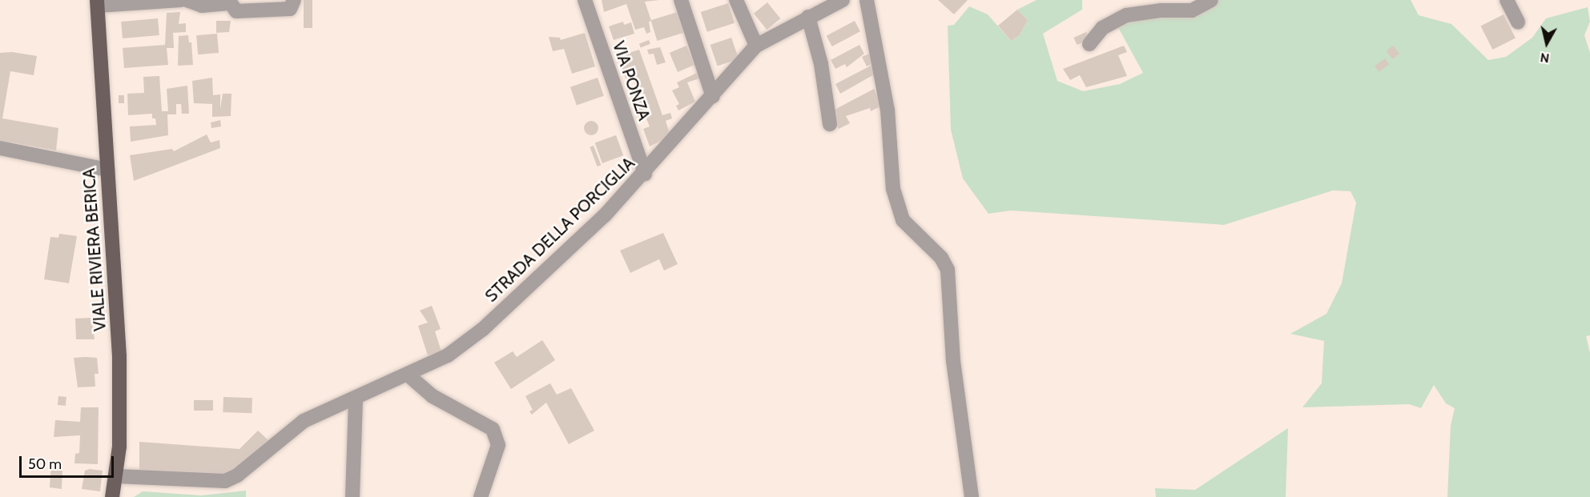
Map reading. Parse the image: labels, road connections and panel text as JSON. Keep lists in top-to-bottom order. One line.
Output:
{"streets":{"main road":["VIALE RIVIERA BERICA"],"street":["VIA PONZA","STRADA DELLA PORCIGLIA"]},"crossings":[["VIA PONZA","STRADA DELLA PORCIGLIA"],["STRADA DELLA PORCIGLIA","VIALE RIVIERA BERICA"]],"scale_bar":"50 m","north":"bottom"}
